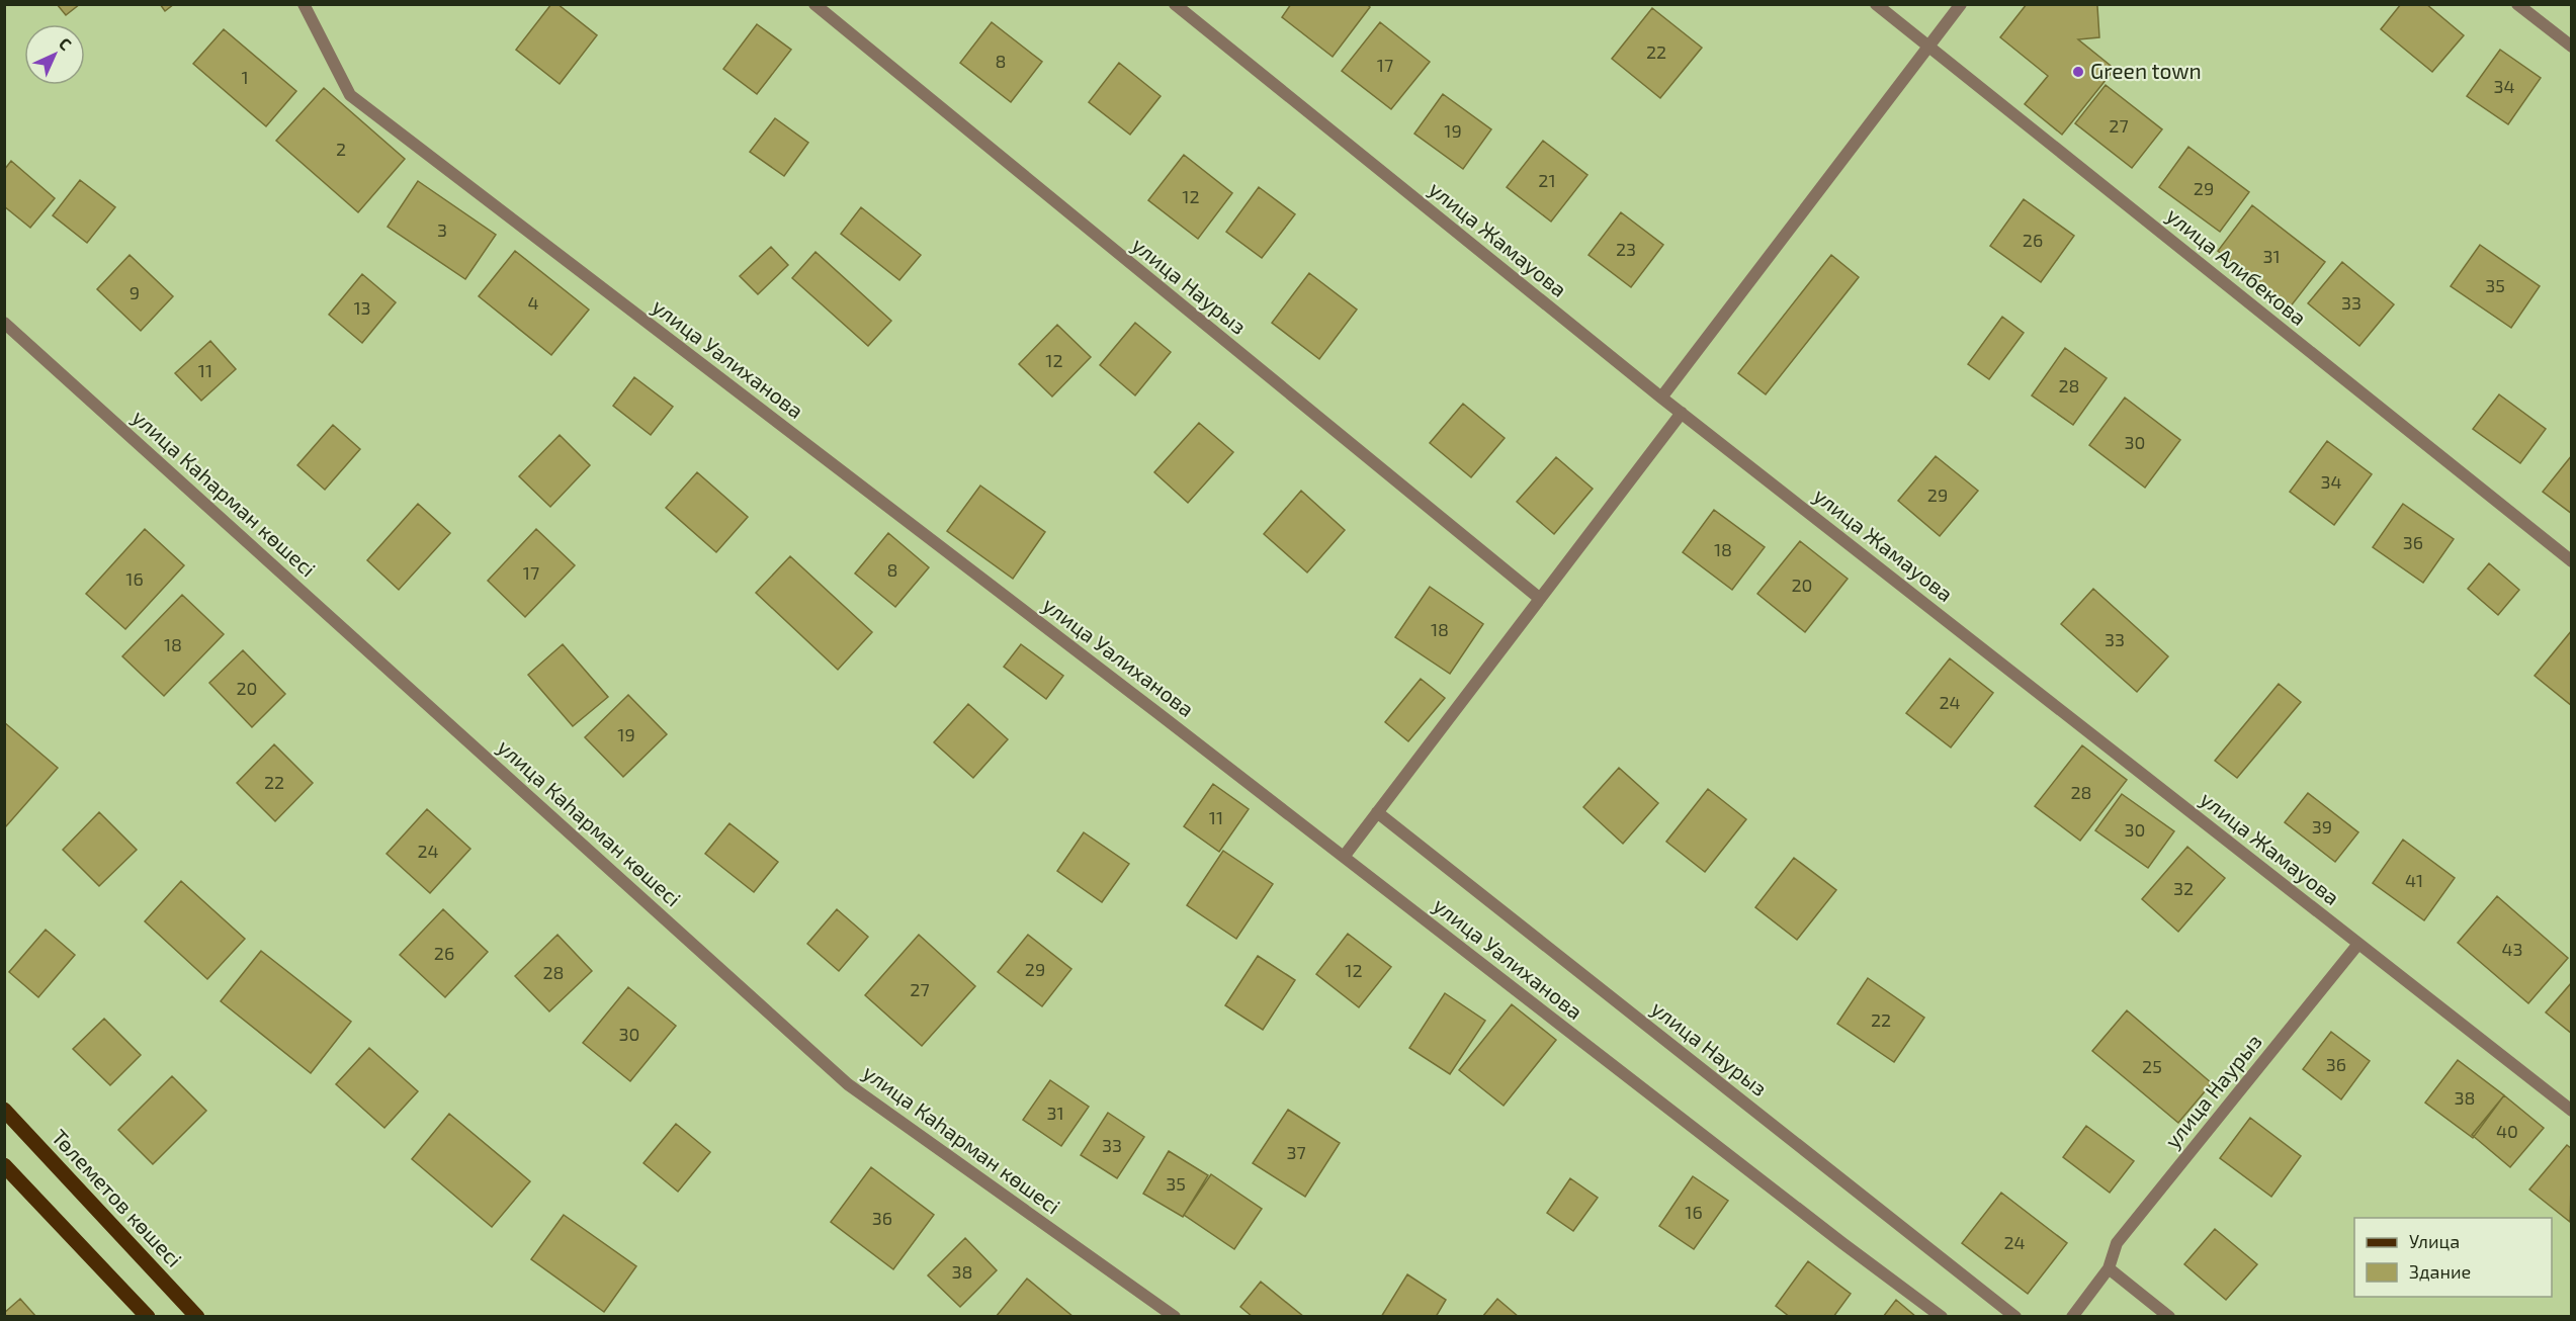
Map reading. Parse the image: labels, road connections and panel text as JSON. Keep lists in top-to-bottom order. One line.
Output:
{"streets":{"main road":["Төлеметов көшесі"],"street":["улица Жамауова","улица Алибекова","улица Наурыз","улица Уалиханова","улица Каһарман көшесі"]},"crossings":[["улица Жамауова","улица Наурыз"]],"places":["Green town"],"house_numbers":["22","8","17","1","34","27","19","2","21","29","12","3","26","23","31","35","9","4","33","13","12","11","28","30","34","29","36","18","8","17","16","20","18","33","18","20","24","19","22","28","11","39","30","24","41","32","43","26","29","12","28","27","22","30","36","25","38","31","40","33","37","35","16","36","24","38"],"legend":["Улица","Здание"],"north":"top right"}
